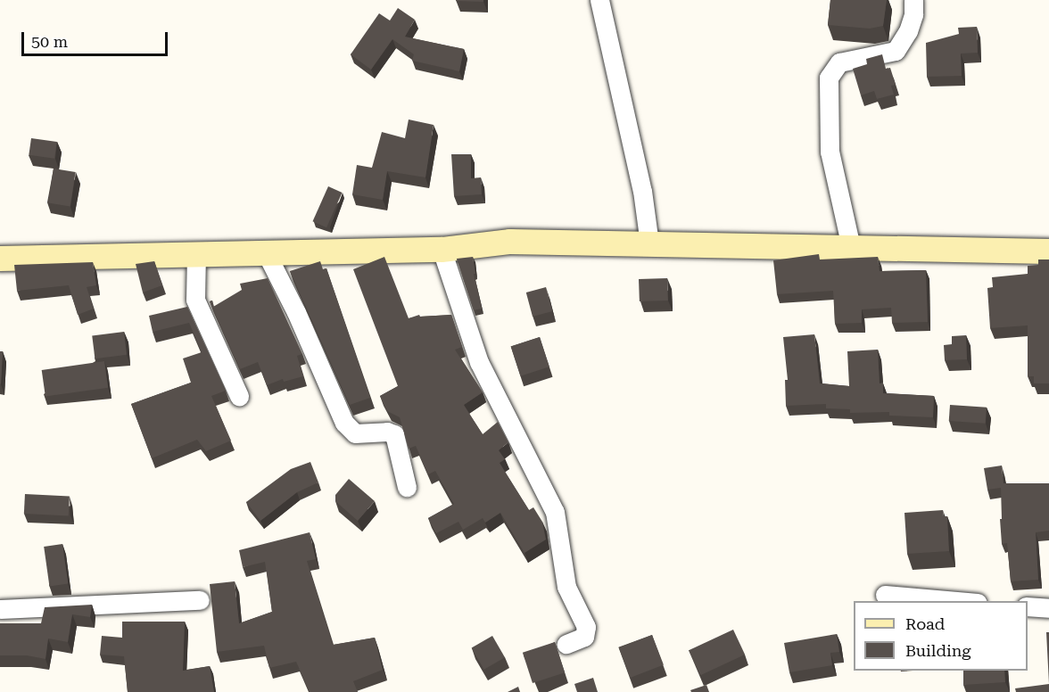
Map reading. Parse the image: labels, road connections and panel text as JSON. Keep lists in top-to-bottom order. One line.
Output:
{"legend":["Road","Building"],"scale_bar":"50 m"}
